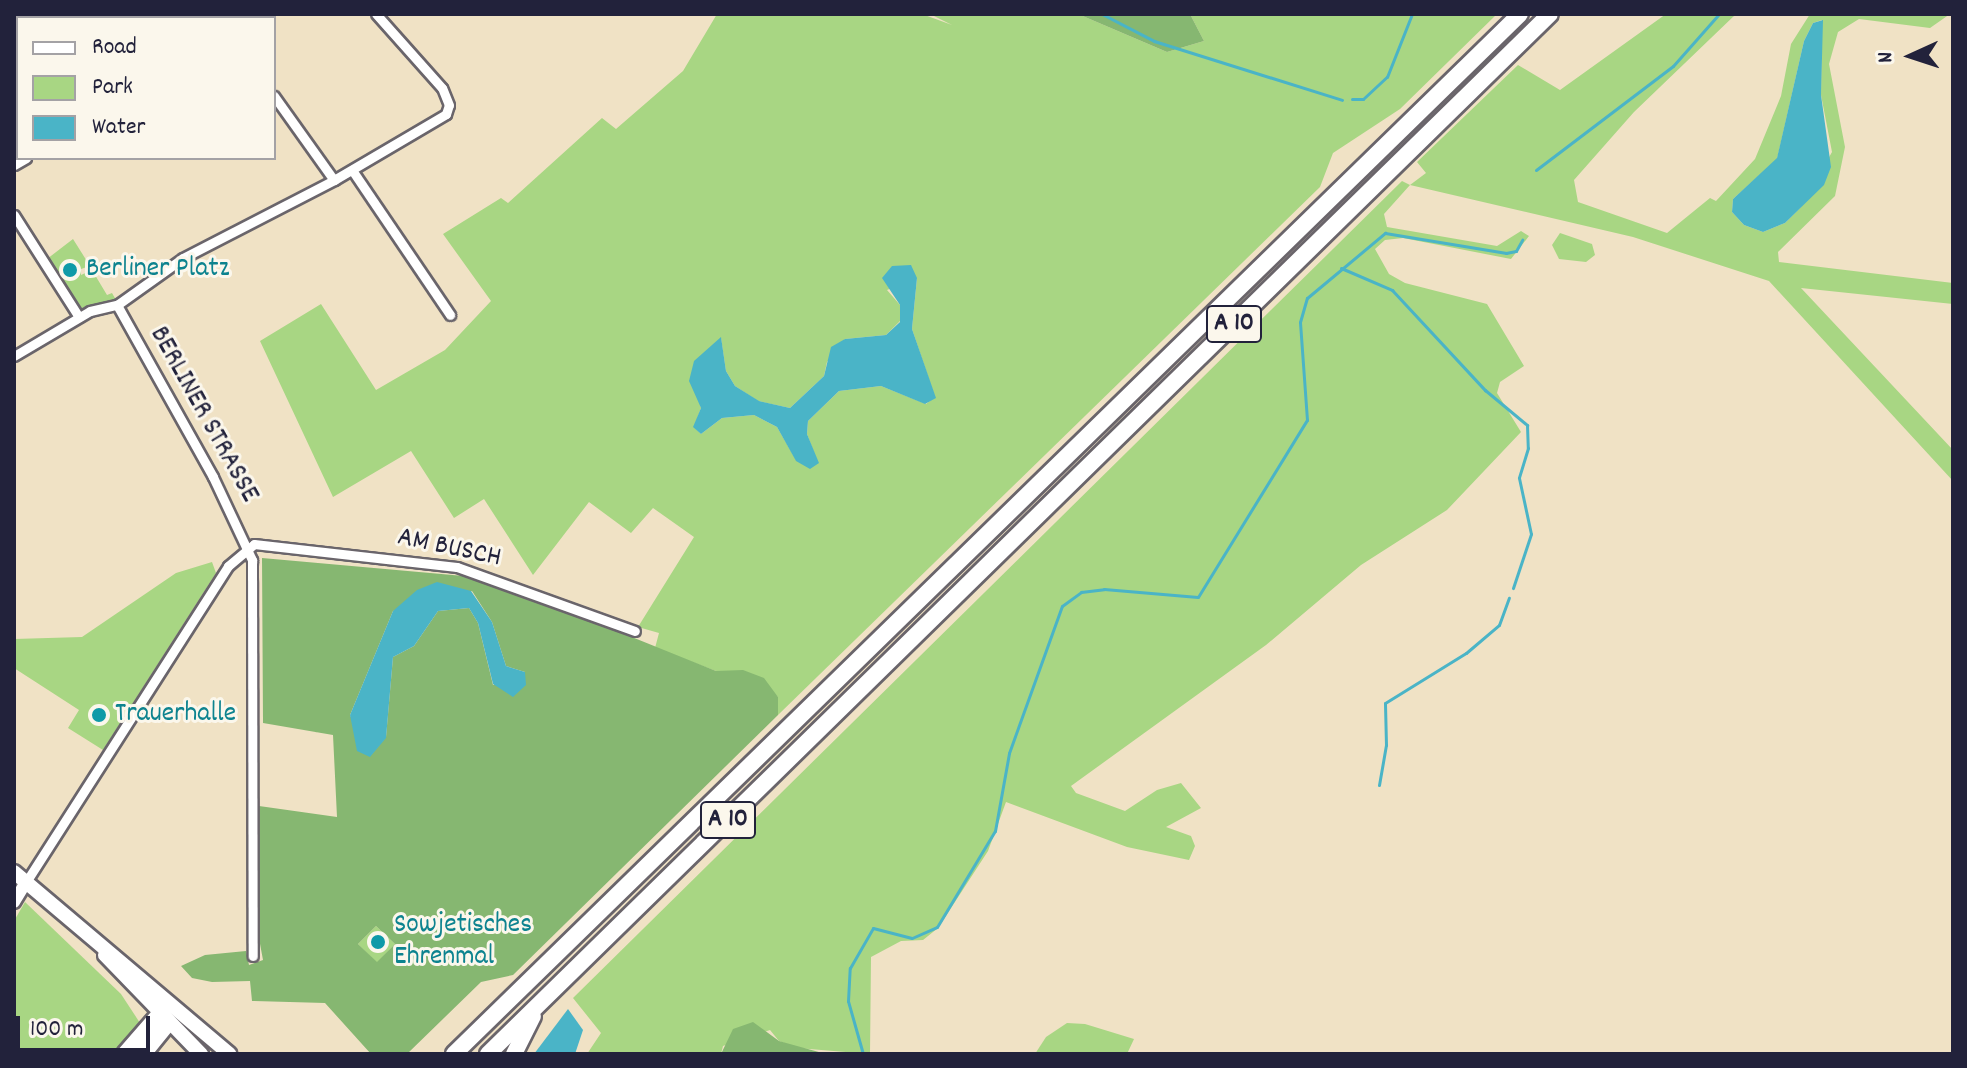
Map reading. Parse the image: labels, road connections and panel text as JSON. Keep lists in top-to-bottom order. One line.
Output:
{"streets":{"highway":["A 10"],"street":["BERLINER STRASSE","AM BUSCH"]},"crossings":[["BERLINER STRASSE","AM BUSCH"]],"places":["Berliner Platz","Trauerhalle","Sowjetisches Ehrenmal"],"legend":["Road","Park","Water"],"scale_bar":"100 m","north":"left"}
